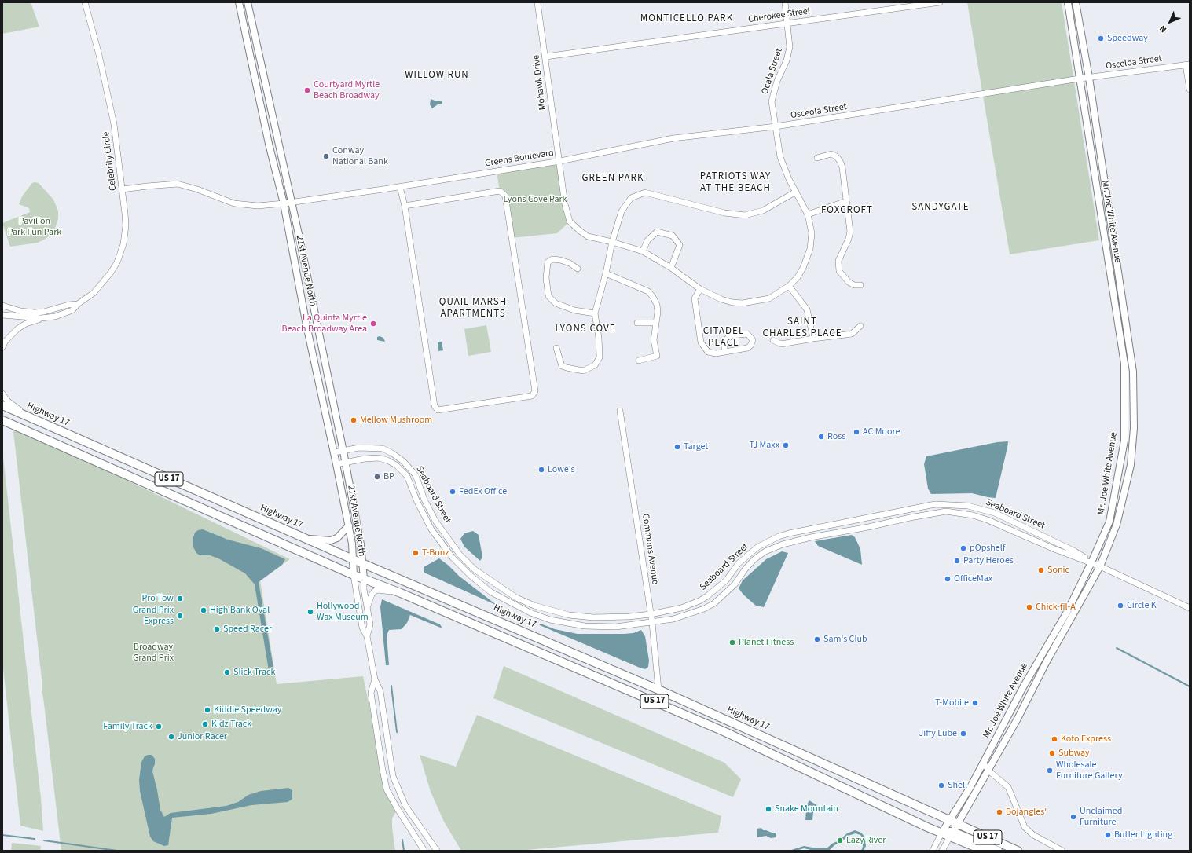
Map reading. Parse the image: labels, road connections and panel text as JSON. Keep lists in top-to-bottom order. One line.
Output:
{"streets":{"highway":["Highway 17","US 17"],"main road":["Mr. Joe White Avenue","21st Avenue North"],"street":["Cherokee Street","Osceloa Street","Ocala Street","Mohawk Drive","Osceola Street","Greens Boulevard","Celebrity Circle","Seaboard Street","Commons Avenue"]},"crossings":[["Cherokee Street","Ocala Street"],["Cherokee Street","Mohawk Drive"],["Osceloa Street","Osceola Street"],["Osceloa Street","Mr. Joe White Avenue"],["Ocala Street","Osceola Street"],["Ocala Street","Greens Boulevard"],["Mohawk Drive","Osceola Street"],["Mohawk Drive","Greens Boulevard"],["Osceola Street","Greens Boulevard"],["Osceola Street","Mr. Joe White Avenue"],["Greens Boulevard","Celebrity Circle"],["Greens Boulevard","21st Avenue North"],["Mr. Joe White Avenue","Highway 17"],["Mr. Joe White Avenue","US 17"],["Mr. Joe White Avenue","Seaboard Street"],["21st Avenue North","Highway 17"],["21st Avenue North","US 17"],["21st Avenue North","Seaboard Street"],["Highway 17","Commons Avenue"],["Seaboard Street","Commons Avenue"]],"districts":["MONTICELLO PARK","WILLOW RUN","PATRIOTS WAY AT THE BEACH","GREEN PARK","SANDYGATE","FOXCROFT","QUAIL MARSH APARTMENTS","SAINT CHARLES PLACE","LYONS COVE","CITADEL PLACE"],"parks":["Lyons Cove Park","Pavilion Park Fun Park","Broadway Grand Prix"],"places":["Speedway","Courtyard Myrtle Beach Broadway","Conway National Bank","La Quinta Myrtle Beach Broadway Area","Mellow Mushroom","AC Moore","Ross","TJ Maxx","Target","Lowe's","BP","FedEx Office","pOpshelf","T-Bonz","Party Heroes","Sonic","OfficeMax","Pro Tow","Circle K","Chick-fil-A","High Bank Oval","Hollywood Wax Museum","Grand Prix Express","Speed Racer","Sam's Club","Planet Fitness","Slick Track","T-Mobile","Kiddie Speedway","Kidz Track","Family Track","Jiffy Lube","Junior Racer","Koto Express","Subway","Wholesale Furniture Gallery","Shell","Snake Mountain","Bojangles'","Unclaimed Furniture","Butler Lighting","Lazy River"],"north":"bottom left"}
